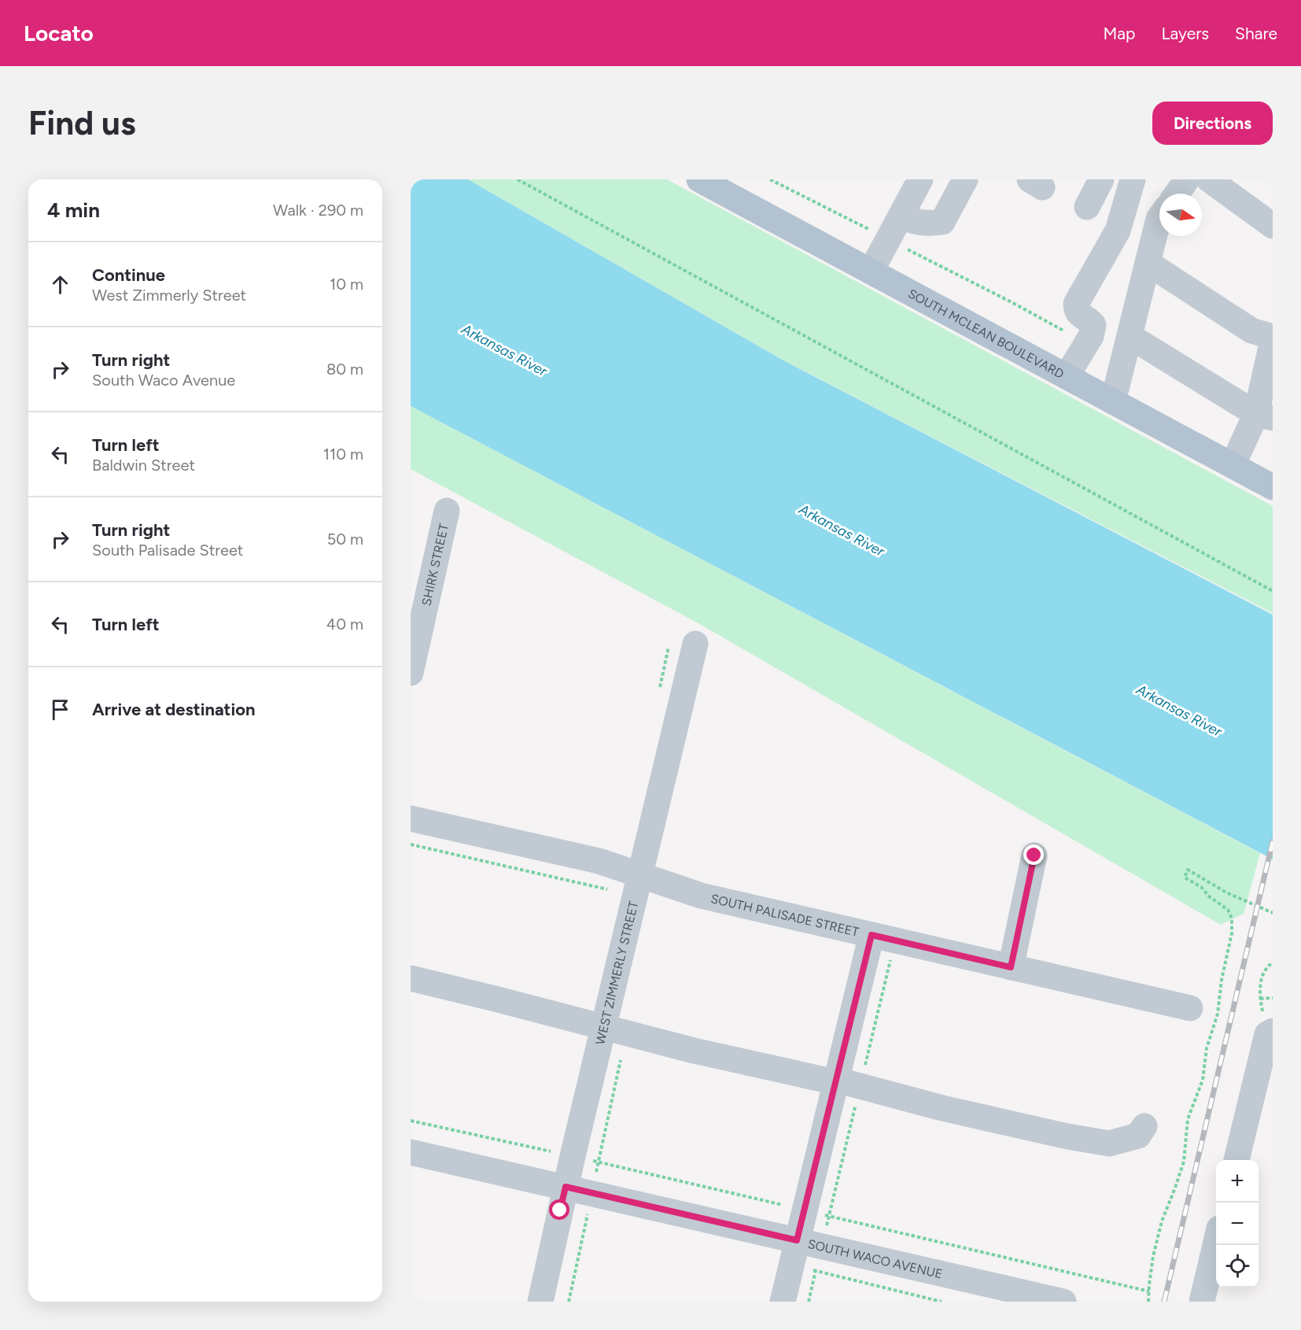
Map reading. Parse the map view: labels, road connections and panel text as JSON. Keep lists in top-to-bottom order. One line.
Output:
{"streets":{"main road":["SOUTH MCLEAN BOULEVARD"],"street":["SHIRK STREET","SOUTH PALISADE STREET","WEST ZIMMERLY STREET","SOUTH WACO AVENUE"]},"crossings":[["SOUTH PALISADE STREET","WEST ZIMMERLY STREET"],["WEST ZIMMERLY STREET","SOUTH WACO AVENUE"]],"water":["Arkansas River"],"north":"right","page":{"header":"Locato","nav":["Map","Layers","Share"],"buttons":"Directions","title":"Find us","heading":["4 min","Walk · 290 m"],"list":[["Continue","West Zimmerly Street","10 m"],["Turn right","South Waco Avenue","80 m"],["Turn left","Baldwin Street","110 m"],["Turn right","South Palisade Street","50 m"],["Turn left","40 m"],"Arrive at destination"],"map_buttons":["+","−"]}}
